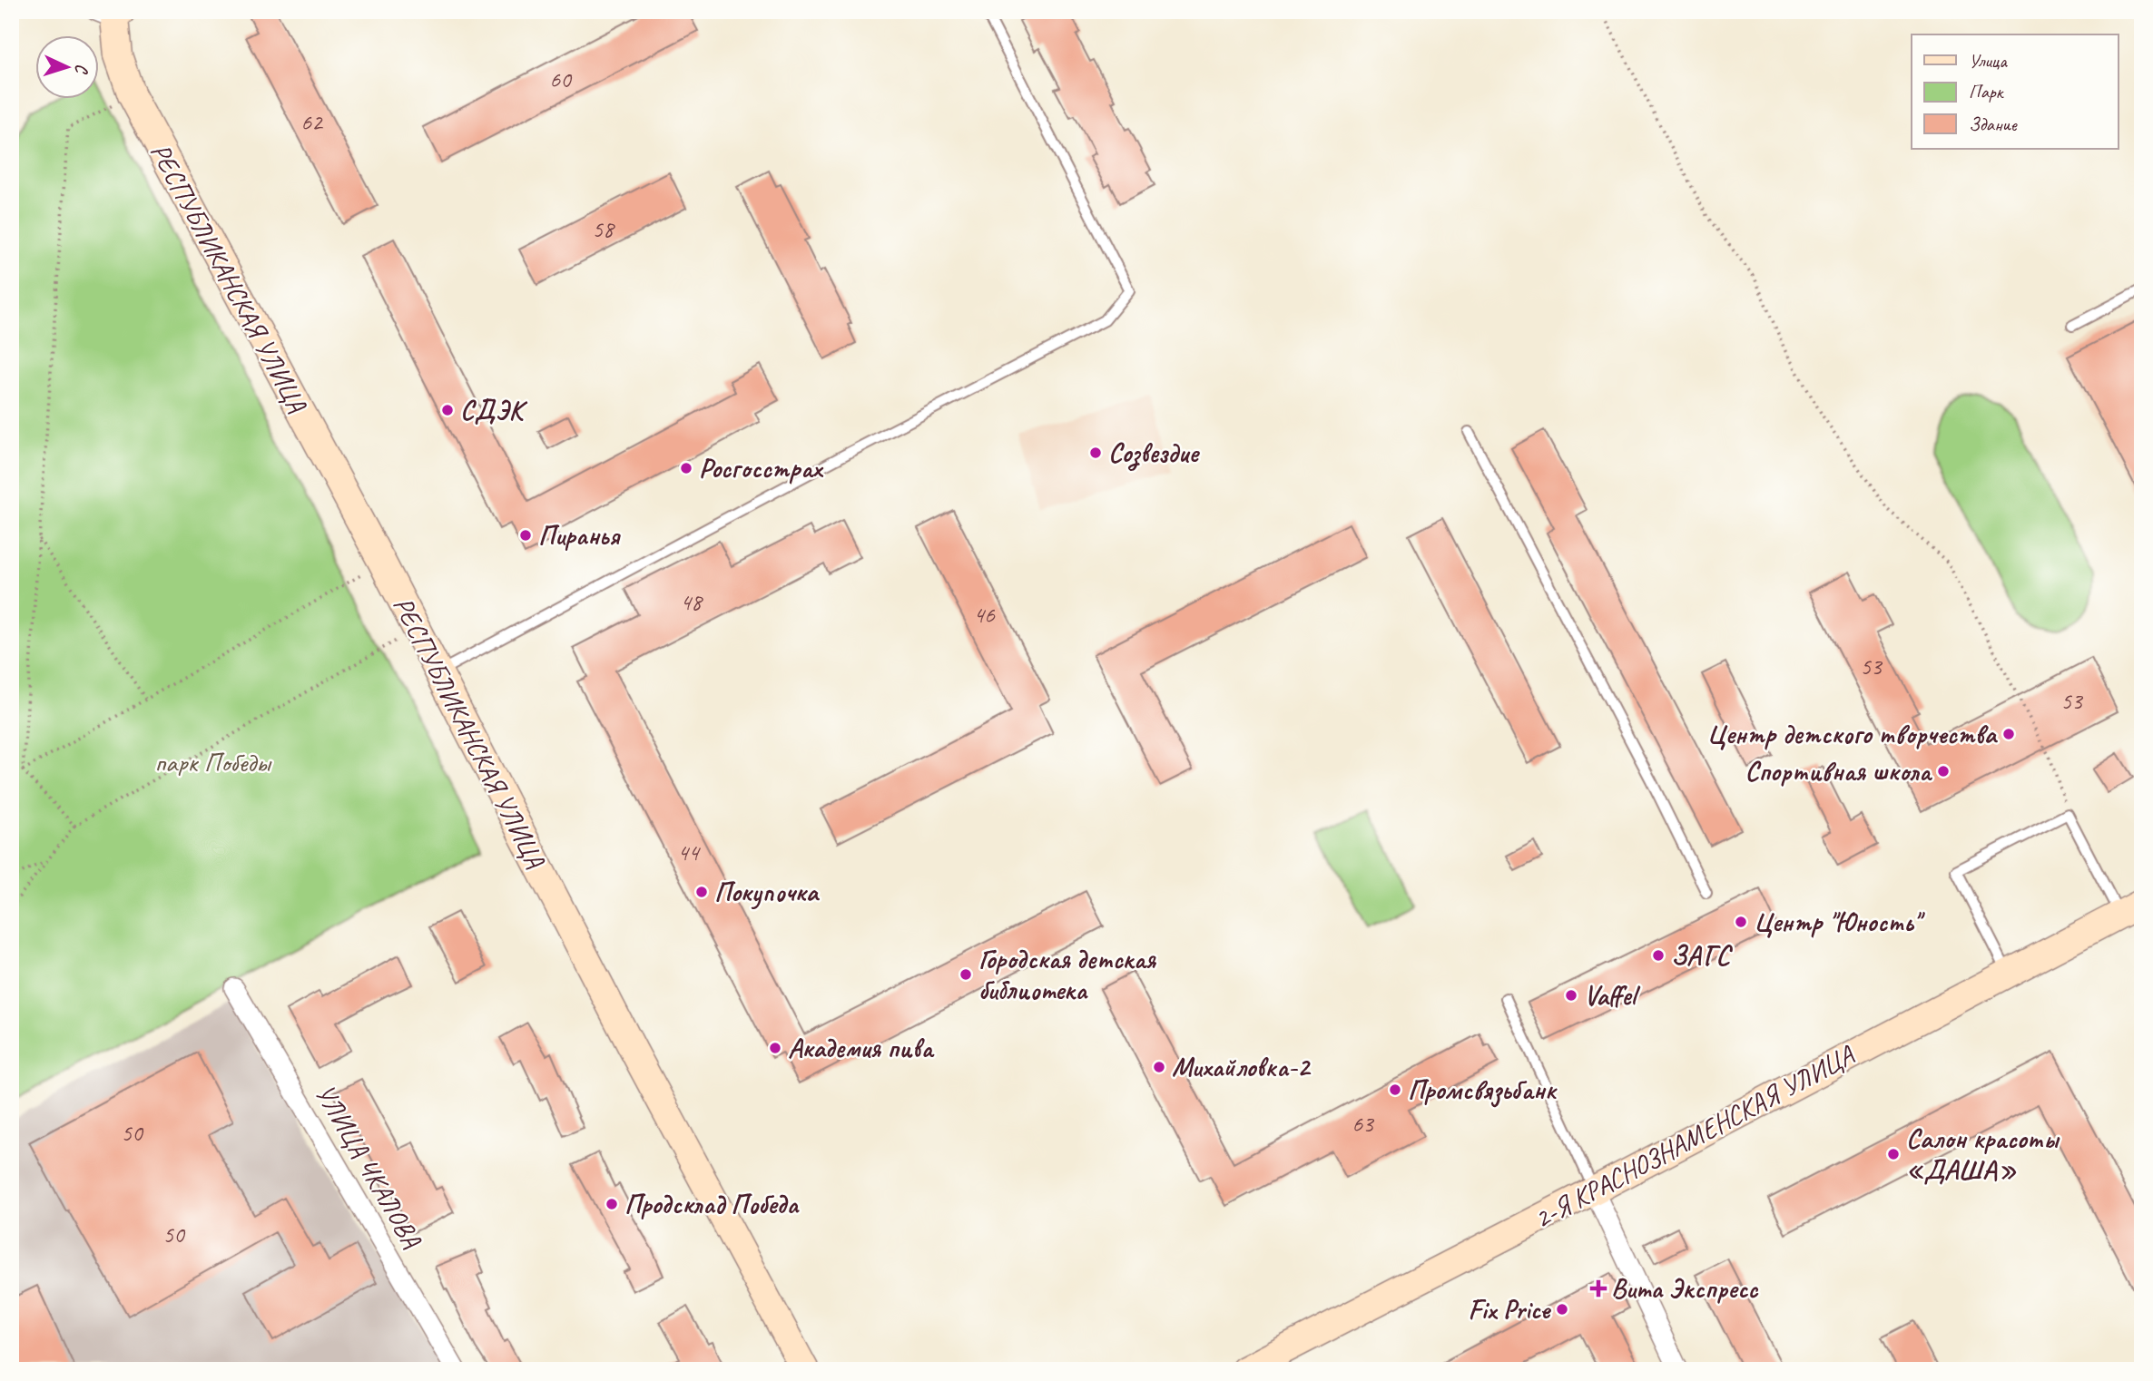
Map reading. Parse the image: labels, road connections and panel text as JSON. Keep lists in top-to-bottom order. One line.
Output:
{"streets":{"street":["РЕСПУБЛИКАНСКАЯ УЛИЦА","2-Я КРАСНОЗНАМЕНСКАЯ УЛИЦА","УЛИЦА ЧКАЛОВА"]},"parks":["парк Победы"],"places":{"other":["СДЭК","Созвездие","Росгосстрах","Пиранья","Центр детского творчества","Спортивная школа","Покупочка","Центр \"Юность\"","ЗАГС","Городская детская библиотека","Vaffel","Академия пива","Михайловка-2","Промсвязьбанк","Салон красоты «ДАША»","Продсклад Победа","Fix Price"],"health":["Вита Экспресс"]},"house_numbers":["60","62","58","48","46","53","53","44","63","50","50"],"legend":["Улица","Парк","Здание"],"north":"right"}
